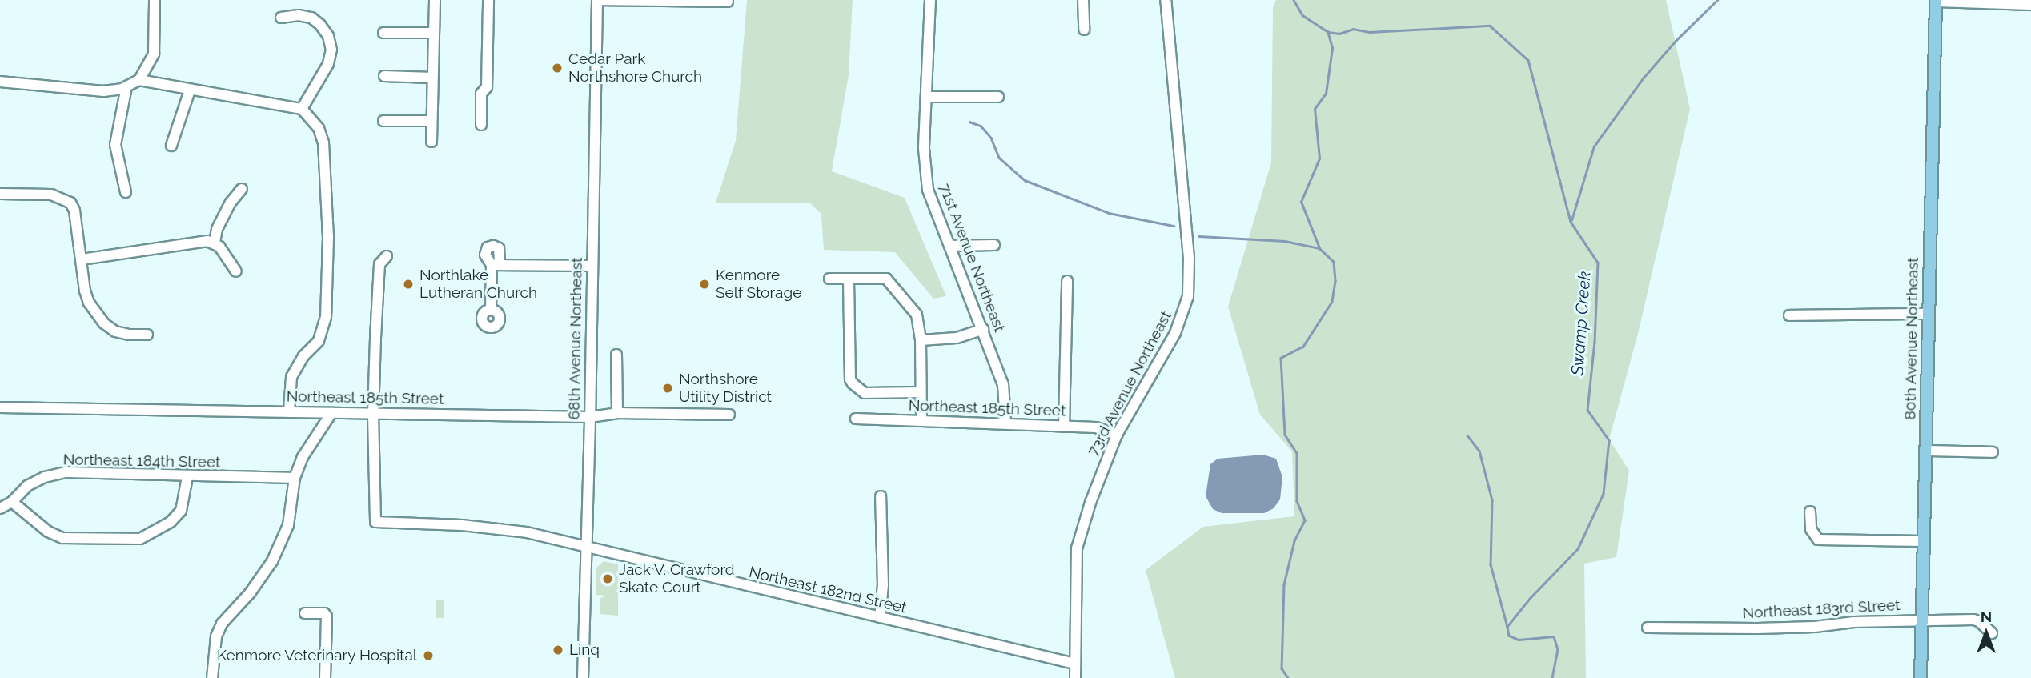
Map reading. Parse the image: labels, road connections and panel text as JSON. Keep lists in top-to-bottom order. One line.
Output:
{"streets":{"main road":["80th Avenue Northeast"],"street":["71st Avenue Northeast","68th Avenue Northeast","73rd Avenue Northeast","Northeast 185th Street","Northeast 184th Street","Northeast 182nd Street","Northeast 183rd Street"]},"crossings":[["71st Avenue Northeast","Northeast 185th Street"],["68th Avenue Northeast","Northeast 185th Street"],["68th Avenue Northeast","Northeast 182nd Street"],["80th Avenue Northeast","Northeast 183rd Street"],["73rd Avenue Northeast","Northeast 185th Street"],["73rd Avenue Northeast","Northeast 182nd Street"],["Northeast 185th Street","Northeast 182nd Street"]],"water":["Swamp Creek"],"places":["Cedar Park Northshore Church","Northlake Lutheran Church","Kenmore Self Storage","Northshore Utility District","Jack V. Crawford Skate Court","Linq","Kenmore Veterinary Hospital"],"north":"top"}
